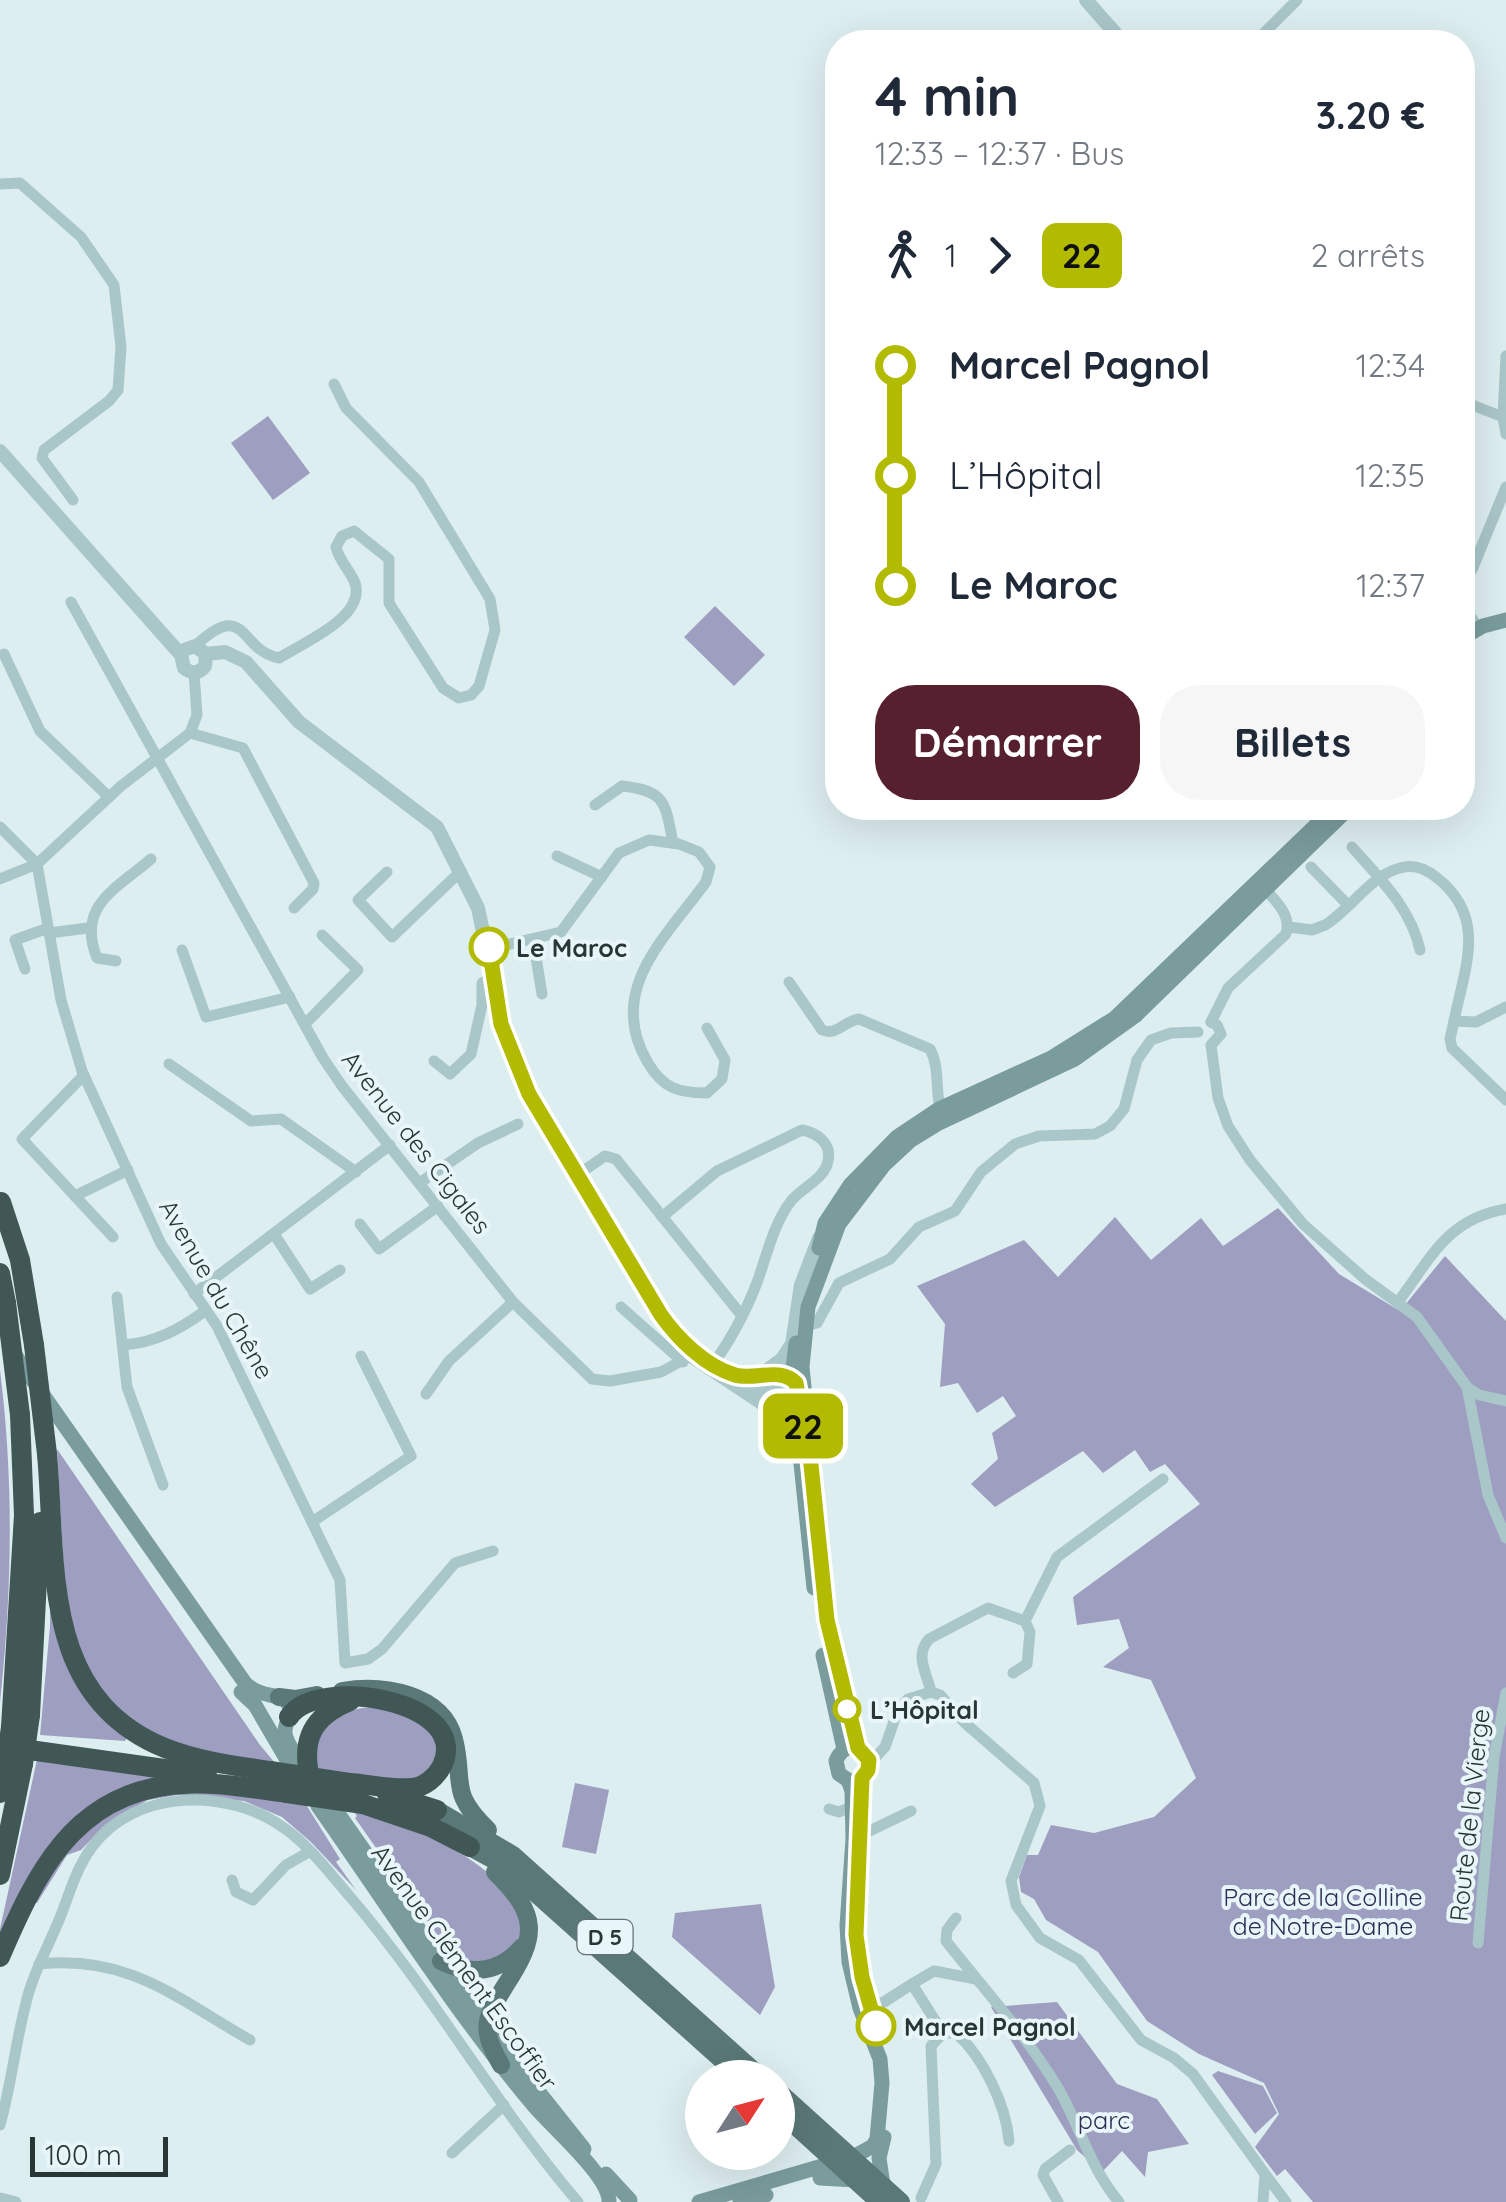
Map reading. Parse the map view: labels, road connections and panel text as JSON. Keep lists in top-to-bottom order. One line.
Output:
{"streets":{"highway":["D 5"],"main road":["Avenue Clément Escoffier"],"street":["Avenue des Cigales","Avenue du Chêne","Route de la Vierge"]},"parks":["Parc de la Colline de Notre-Dame","parc"],"places":["Le Maroc","L’Hôpital","Marcel Pagnol"],"lines":["bus line 22"],"scale_bar":"100 m","north":"top right","page":{"on_map":"22","heading":["4 min","12:33 – 12:37 · Bus","3.20 €"],"legs":["1","22","2 arrêts"],"list":[{"name":"Marcel Pagnol","value":"12:34"},{"name":"L’Hôpital","value":"12:35"},{"name":"Le Maroc","value":"12:37"}],"buttons":["Démarrer","Billets"],"scale":"100 m"}}
